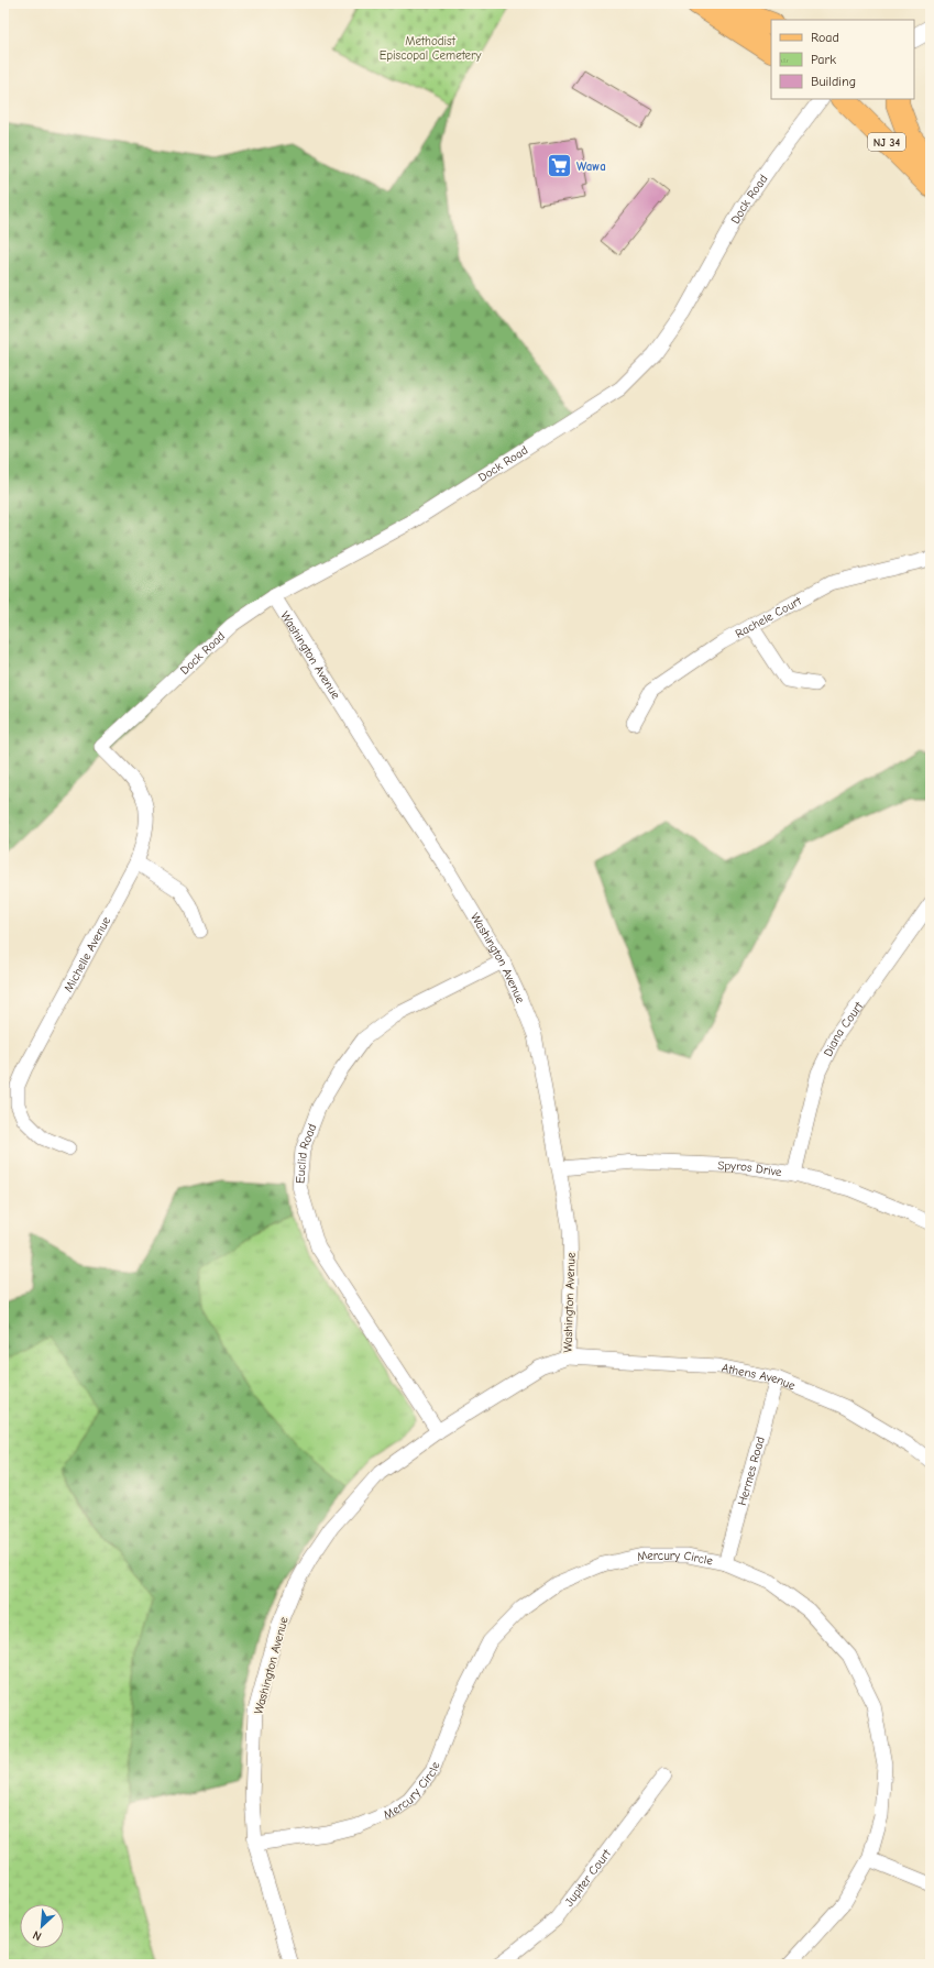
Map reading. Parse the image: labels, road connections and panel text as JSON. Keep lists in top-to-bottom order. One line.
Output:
{"streets":{"main road":["NJ 34"],"street":["Dock Road","Rachele Court","Washington Avenue","Michelle Avenue","Diana Court","Euclid Road","Spyros Drive","Athens Avenue","Hermes Road","Mercury Circle","Jupiter Court"]},"crossings":[["Dock Road","Washington Avenue"],["Dock Road","Michelle Avenue"],["Washington Avenue","Euclid Road"],["Washington Avenue","Spyros Drive"],["Washington Avenue","Athens Avenue"],["Washington Avenue","Mercury Circle"],["Diana Court","Spyros Drive"],["Athens Avenue","Hermes Road"],["Hermes Road","Mercury Circle"]],"parks":["Methodist Episcopal Cemetery"],"places":{"supermarket":["Wawa"]},"legend":["Road","Park","Building"],"north":"bottom left"}
